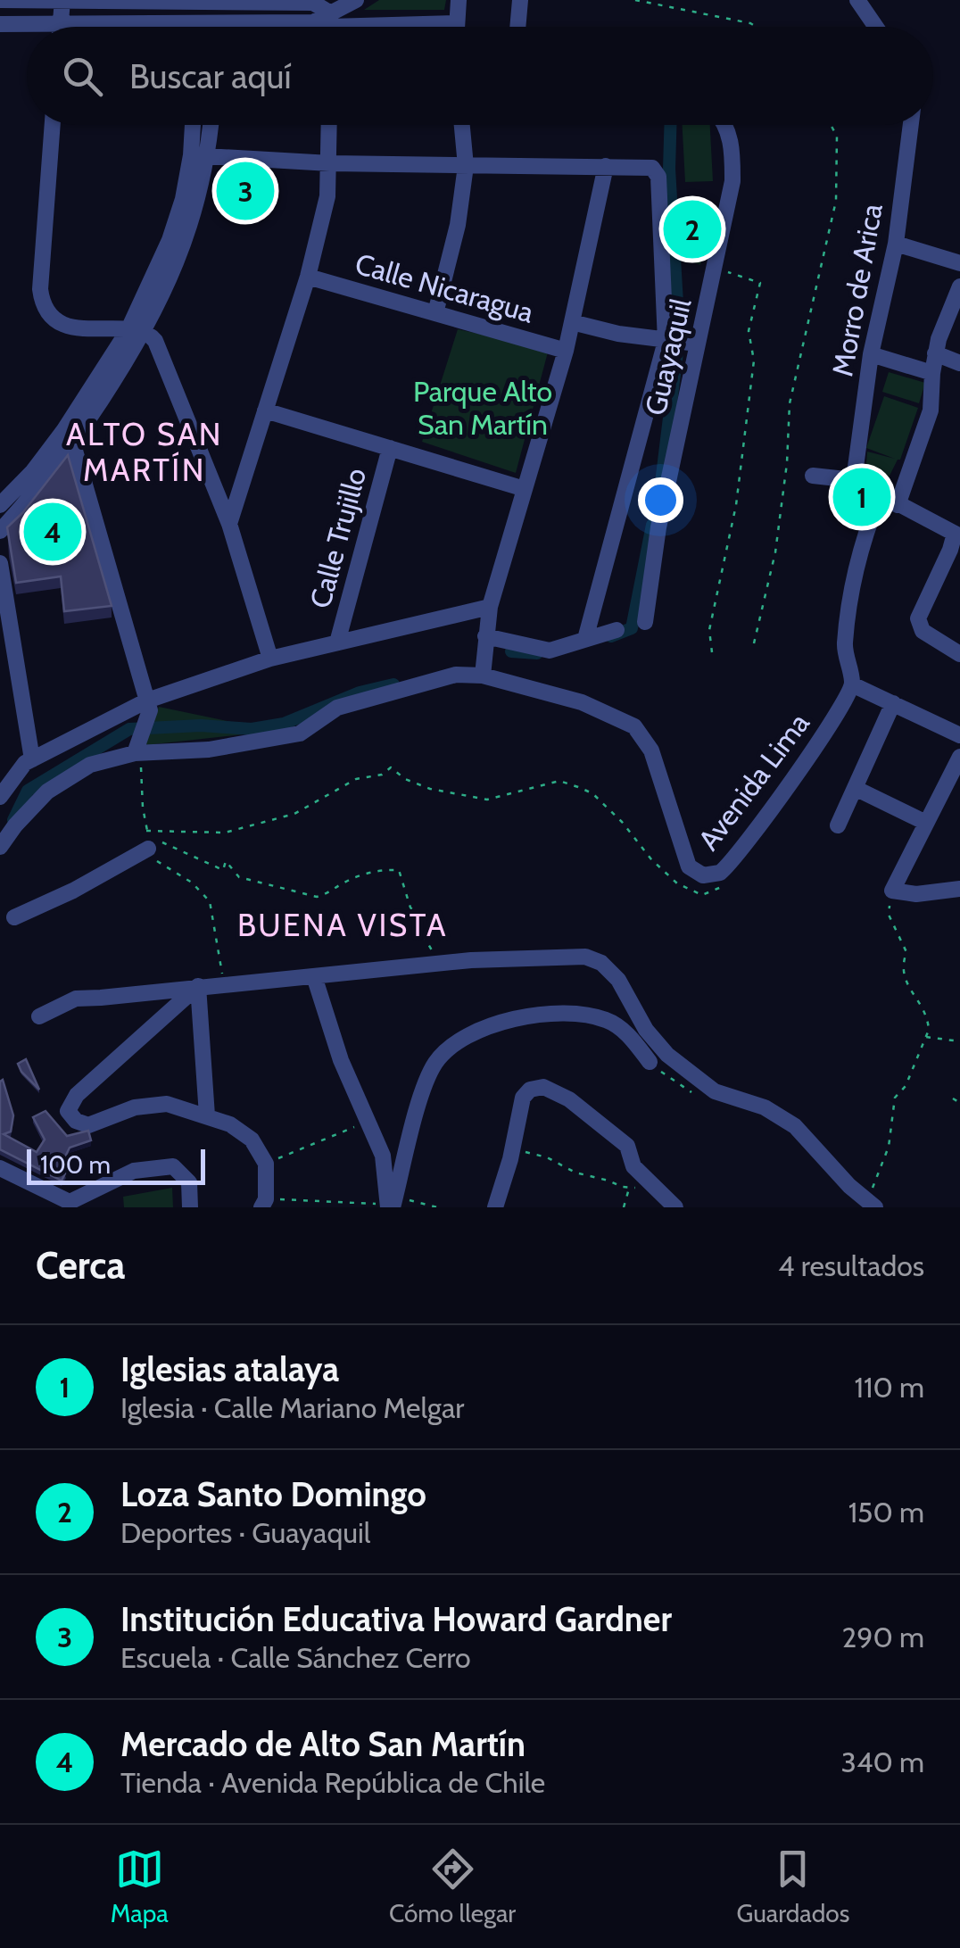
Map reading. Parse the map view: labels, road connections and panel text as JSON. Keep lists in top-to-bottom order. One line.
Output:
{"streets":{"street":["Calle Nicaragua","Morro de Arica","Guayaquil","Calle Trujillo","Avenida Lima"]},"crossings":[["Calle Nicaragua","Guayaquil"]],"districts":["ALTO SAN MARTÍN","BUENA VISTA"],"parks":["Parque Alto San Martín"],"scale_bar":"100 m","page":{"search":"Buscar aquí","pins":["3","2","1","4"],"scale":"100 m","heading":["Cerca","4 resultados"],"list":[{"mark":"1","name":"Iglesias atalaya","note":"Iglesia · Calle Mariano Melgar","value":"110 m"},{"mark":"2","name":"Loza Santo Domingo","note":"Deportes · Guayaquil","value":"150 m"},{"mark":"3","name":"Institución Educativa Howard Gardner","note":"Escuela · Calle Sánchez Cerro","value":"290 m"},{"mark":"4","name":"Mercado de Alto San Martín","note":"Tienda · Avenida República de Chile","value":"340 m"}],"nav":["Mapa","Cómo llegar","Guardados"]}}
